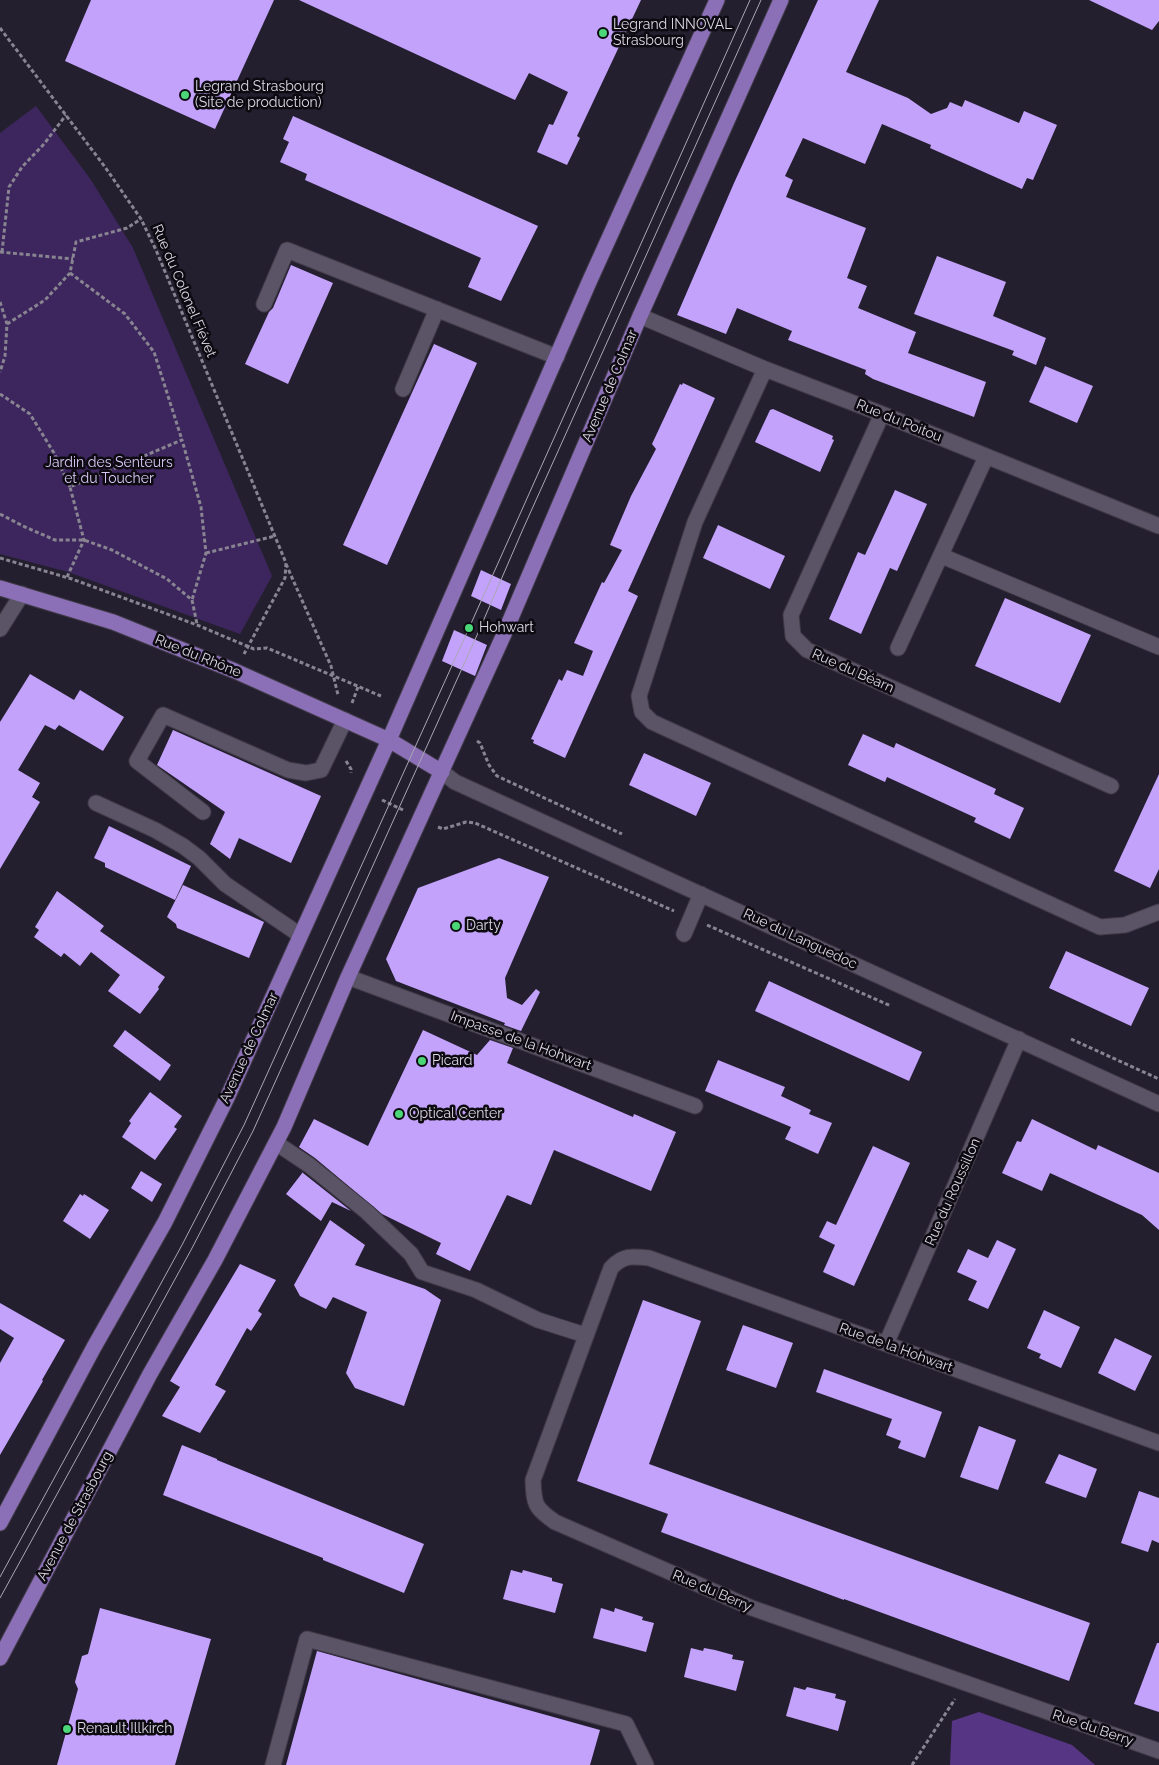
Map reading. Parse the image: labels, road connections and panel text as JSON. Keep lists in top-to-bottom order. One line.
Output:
{"streets":{"main road":["Avenue de Colmar","Rue du Rhône","Avenue de Strasbourg"],"street":["Rue du Poitou","Rue du Béarn","Rue du Languedoc","Impasse de la Hohwart","Rue du Roussillon","Rue de la Hohwart","Rue du Berry"],"path":["Rue du Colonel Fiévet"]},"crossings":[["Rue du Colonel Fiévet","Rue du Rhône"],["Avenue de Colmar","Rue du Poitou"],["Avenue de Colmar","Rue du Rhône"],["Avenue de Colmar","Rue du Languedoc"],["Avenue de Colmar","Impasse de la Hohwart"],["Avenue de Colmar","Avenue de Strasbourg"],["Rue du Poitou","Rue du Béarn"],["Rue du Languedoc","Rue du Roussillon"],["Rue du Roussillon","Rue de la Hohwart"],["Rue de la Hohwart","Rue du Berry"]],"parks":["Jardin des Senteurs et du Toucher"],"places":["Legrand INNOVAL Strasbourg","Legrand Strasbourg (Site de production)","Hohwart","Darty","Picard","Optical Center","Renault Illkirch"]}
